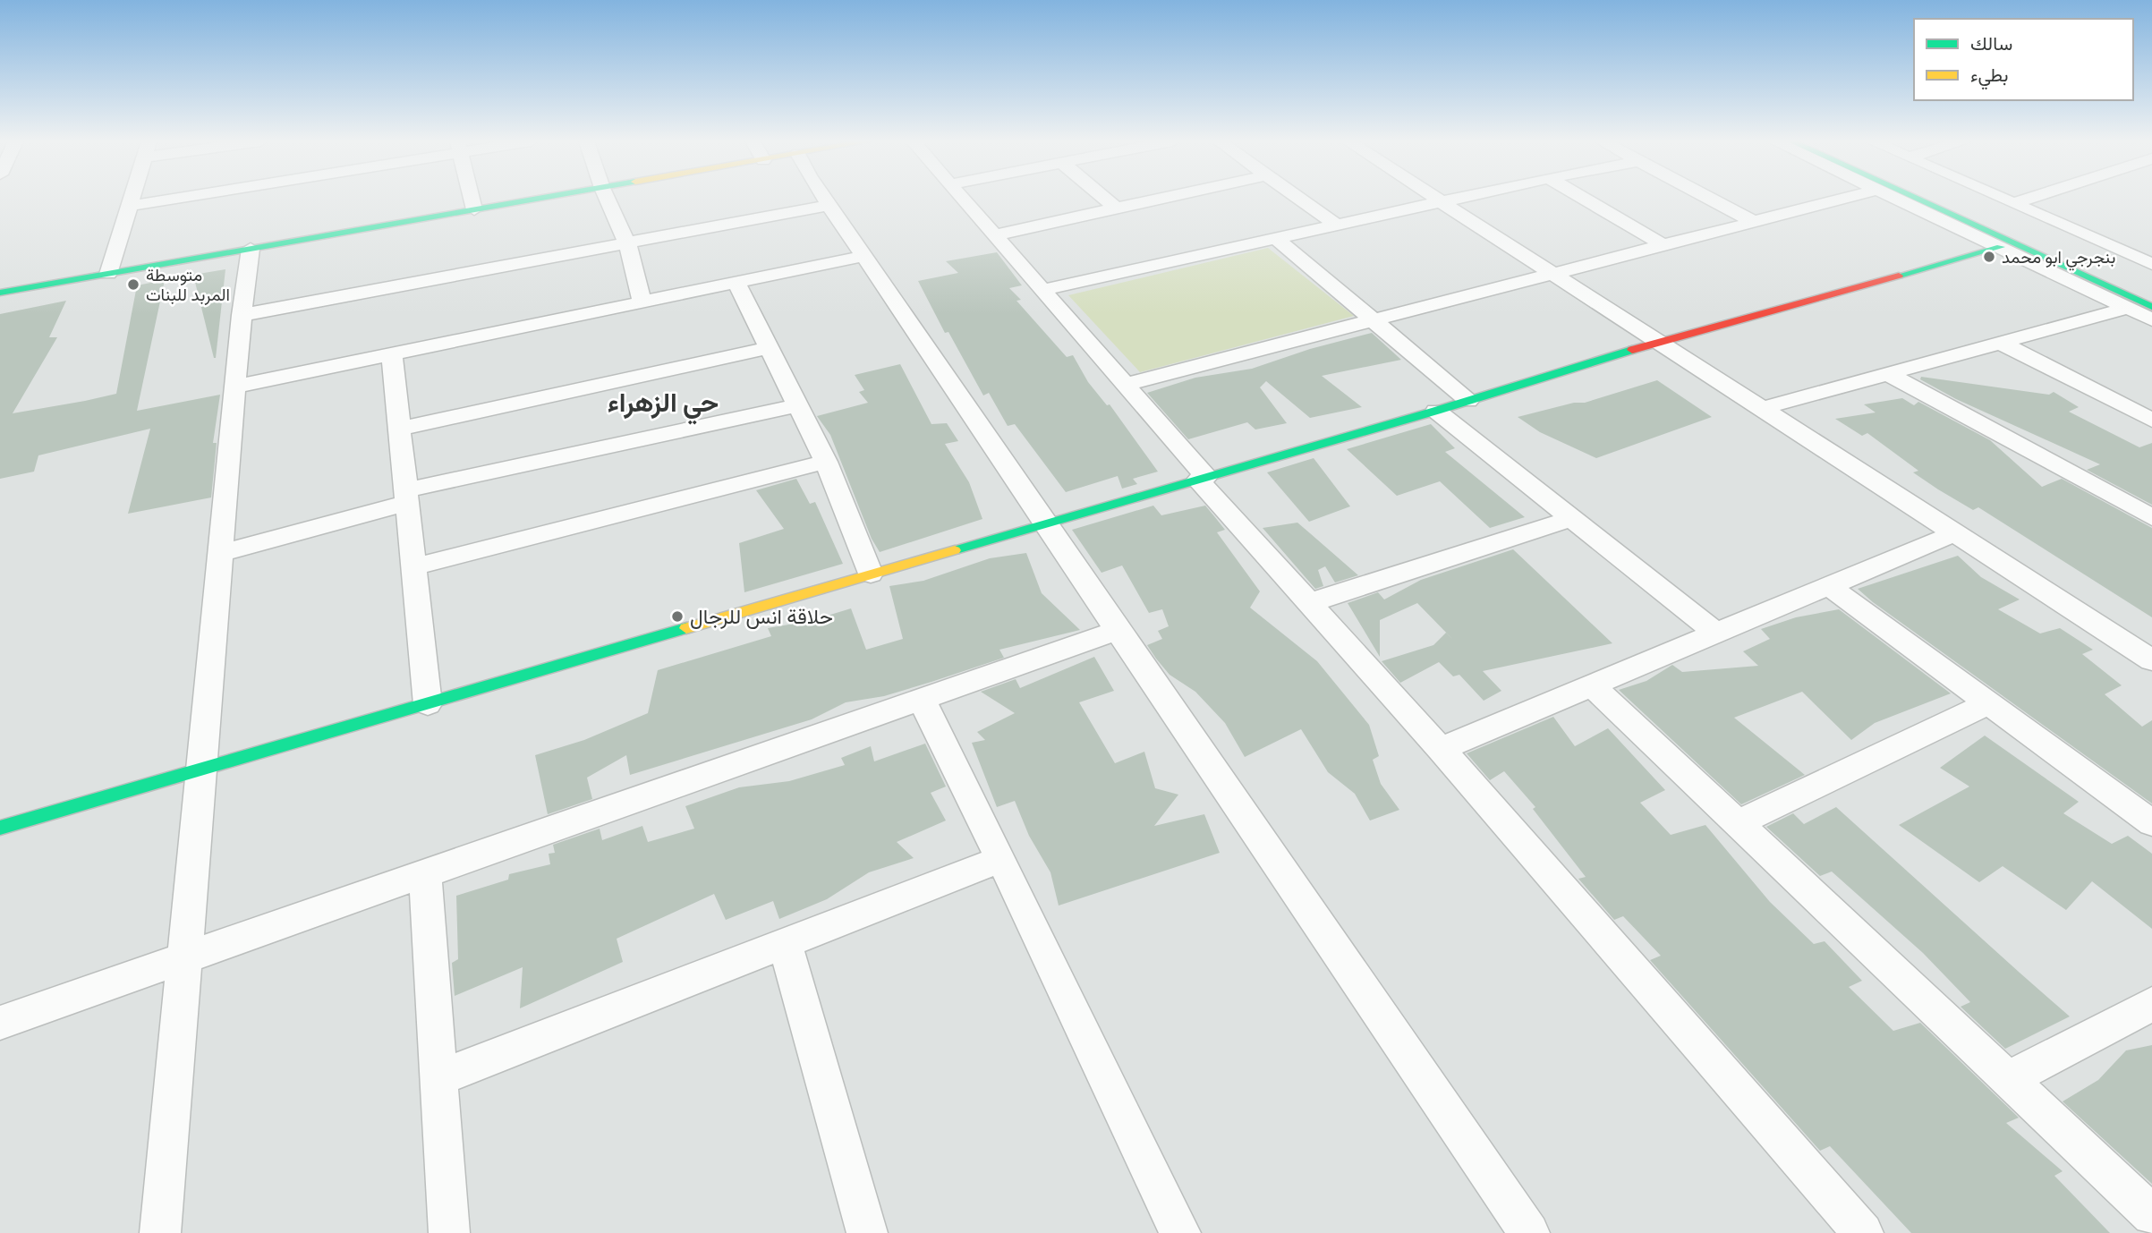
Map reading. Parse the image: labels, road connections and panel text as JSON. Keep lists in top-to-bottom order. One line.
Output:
{"districts":["حي الزهراء"],"places":["بنجرجي ابو محمد","متوسطة المربد للبنات","حلاقة انس للرجال"],"legend":["سالك","بطيء"]}
